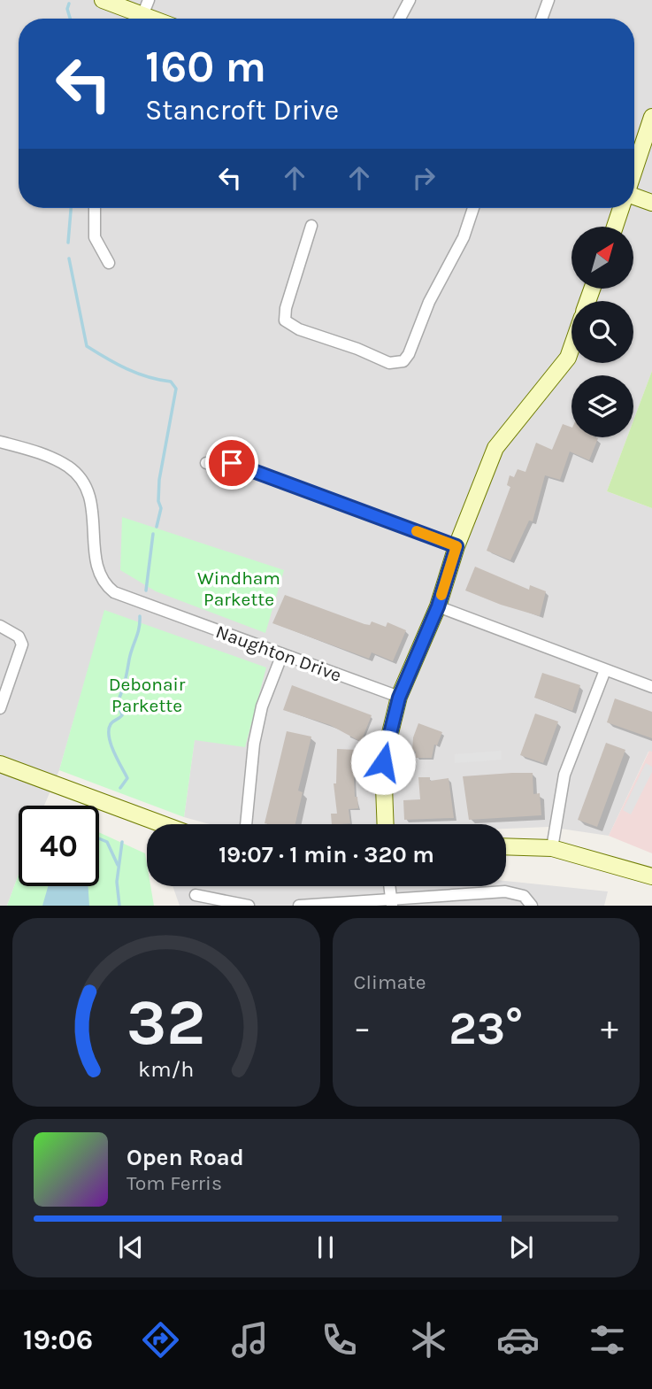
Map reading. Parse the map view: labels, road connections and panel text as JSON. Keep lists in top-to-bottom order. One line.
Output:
{"streets":{"street":["Naughton Drive"]},"parks":["Windham Parkette","Debonair Parkette"],"north":"top right","page":{"turn":["160 m","Stancroft Drive"],"limit":"40","trip":"19:07 · 1 min · 320 m","tile":"Climate","heat":["−","23°","+"],"song":["Open Road","Tom Ferris"],"tabs":"19:06","gauge":["32","km/h"]}}
